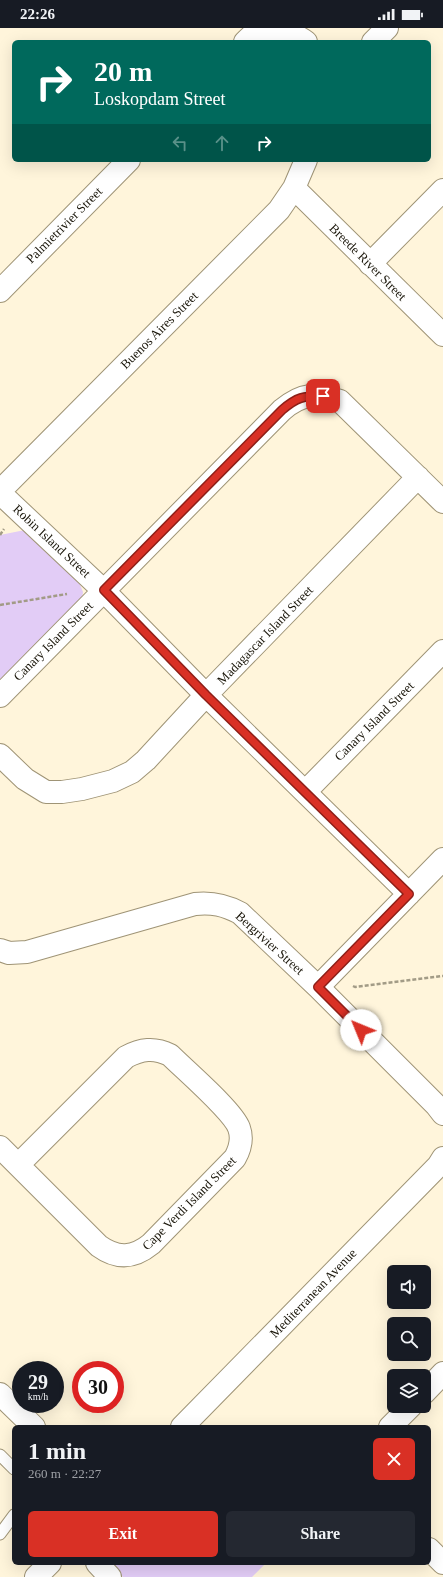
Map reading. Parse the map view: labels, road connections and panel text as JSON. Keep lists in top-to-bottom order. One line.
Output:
{"streets":{"street":["Palmietrivier Street","Breede River Street","Buenos Aires Street","Robin Island Street","Madagascar Island Street","Canary Island Street","Bergrivier Street","Cape Verdi Island Street","Mediterranean Avenue"]},"crossings":[["Breede River Street","Buenos Aires Street"],["Buenos Aires Street","Robin Island Street"],["Robin Island Street","Madagascar Island Street"],["Robin Island Street","Canary Island Street"],["Madagascar Island Street","Canary Island Street"]],"page":{"status":"22:26","turn":["20 m","Loskopdam Street"],"speed":"29 km/h","limit":"30","heading":["1 min","260 m · 22:27"],"buttons":["Exit","Share"]}}
